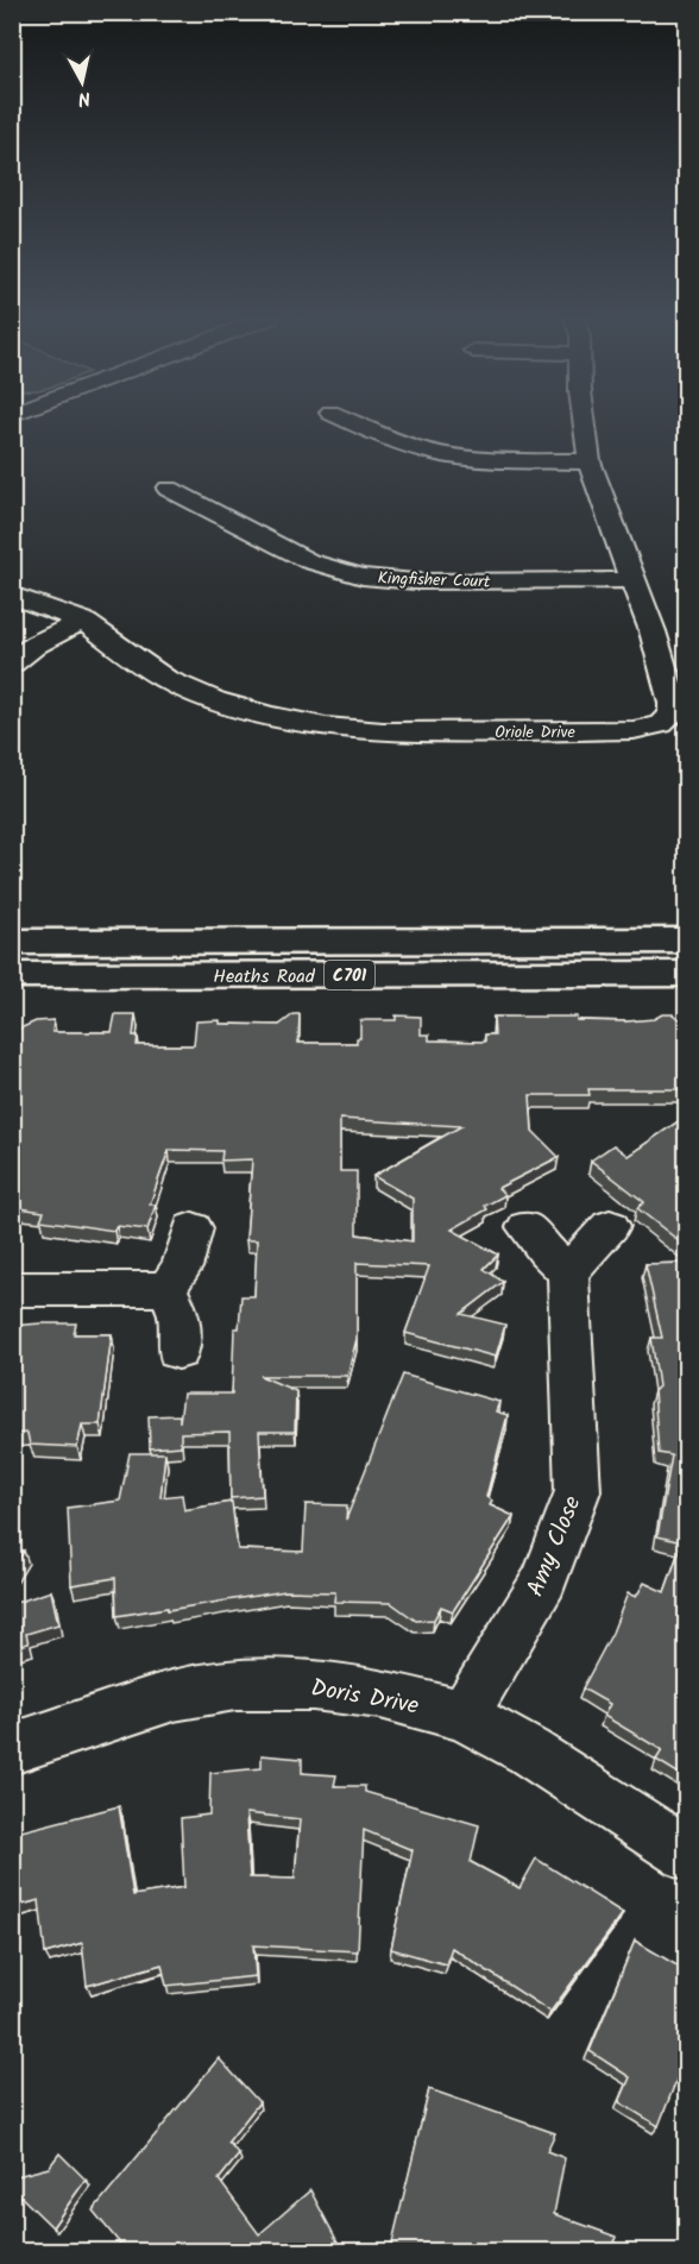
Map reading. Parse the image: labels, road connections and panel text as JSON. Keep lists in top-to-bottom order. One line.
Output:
{"streets":{"main road":["Heaths Road","C701"],"street":["Kingfisher Court","Oriole Drive","Amy Close","Doris Drive"]},"crossings":[["Kingfisher Court","Oriole Drive"],["Amy Close","Doris Drive"]],"north":"bottom"}
